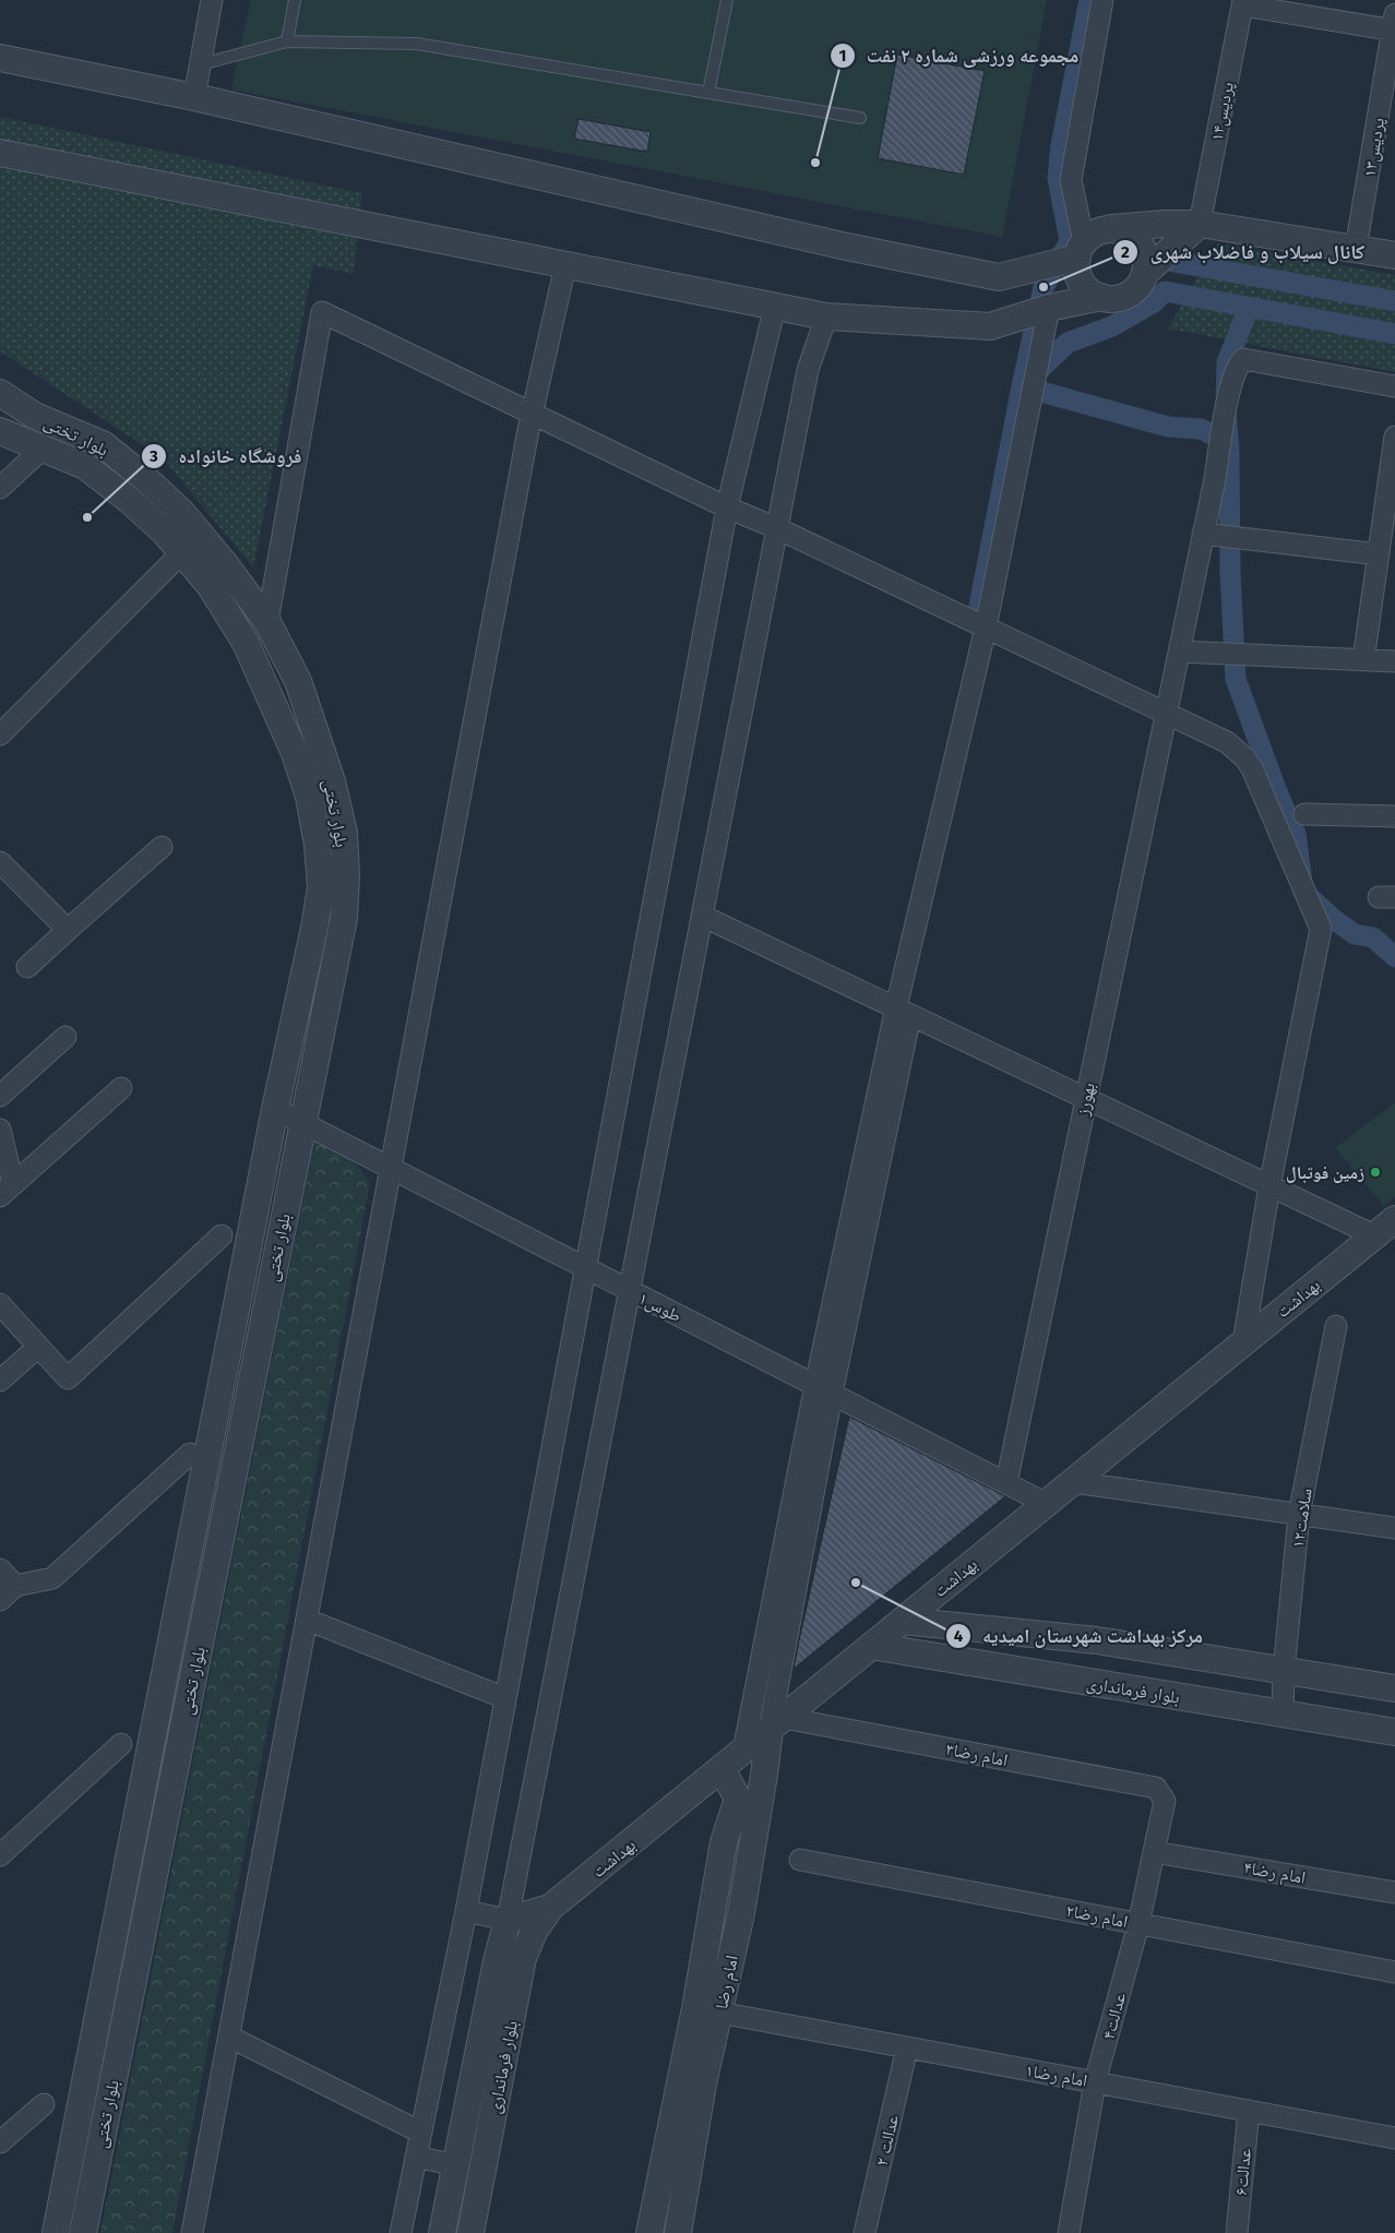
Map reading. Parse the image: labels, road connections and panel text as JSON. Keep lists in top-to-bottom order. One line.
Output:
{"streets":{"street":["پردیس۱۴","پردیس۱۳","بلوار تختی","بهورز","بهداشت","طوس۱","سلامت۱۲","بلوار فرمانداری","امام رضا۳","امام رضا۴","امام رضا۲","امام رضا","عدالت۴","امام رضا۱","عدالت ۲","عدالت۶"]},"crossings":[["بلوار تختی","طوس۱"],["بهورز","طوس۱"],["بهداشت","طوس۱"],["بهداشت","بلوار فرمانداری"],["بهداشت","امام رضا۳"],["بهداشت","امام رضا"],["سلامت۱۲","بلوار فرمانداری"],["امام رضا۳","امام رضا"],["امام رضا۳","عدالت۴"],["امام رضا۴","عدالت۴"],["امام رضا۲","عدالت۴"],["امام رضا","امام رضا۱"],["عدالت۴","امام رضا۱"],["امام رضا۱","عدالت ۲"],["امام رضا۱","عدالت۶"]],"places":["مجموعه ورزشی شماره ۲ نفت","کانال سیلاب و فاضلاب شهری","فروشگاه خانواده","زمین فوتبال","مرکز بهداشت شهرستان امیدیه"]}
